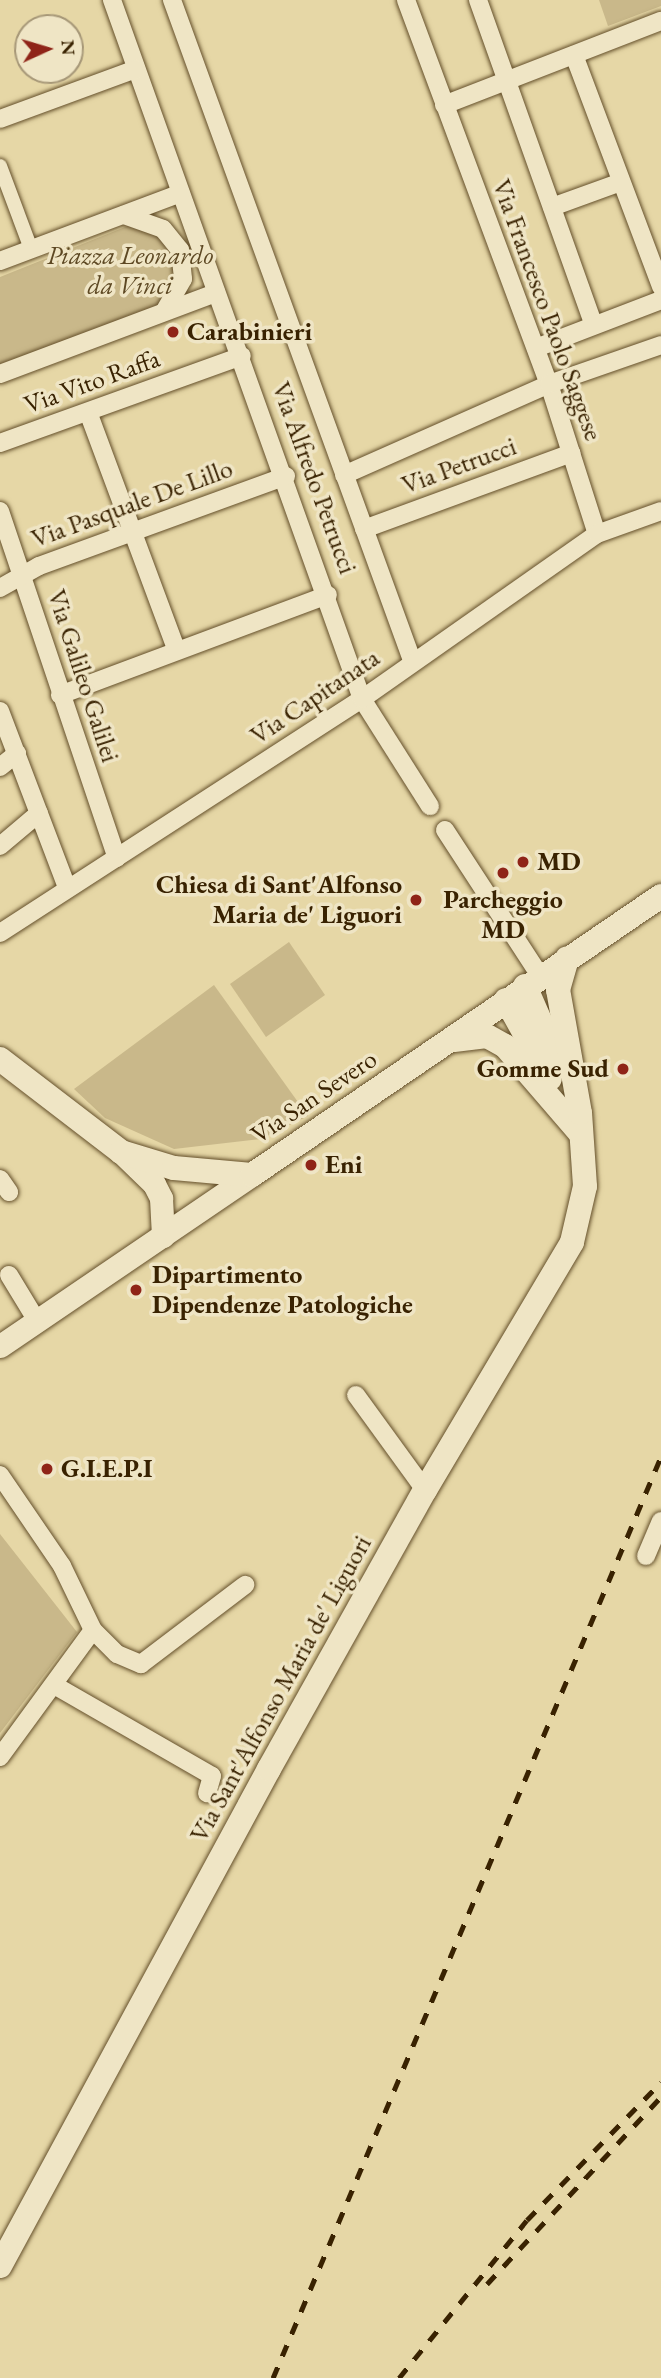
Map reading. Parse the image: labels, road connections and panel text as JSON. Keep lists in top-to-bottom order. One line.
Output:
{"streets":{"main road":["Via San Severo","Via Sant'Alfonso Maria de' Liguori"],"street":["Via Francesco Paolo Saggese","Via Vito Raffa","Via Petrucci","Via Alfredo Petrucci","Via Pasquale De Lillo","Via Galileo Galilei","Via Capitanata"]},"crossings":[["Via Francesco Paolo Saggese","Via Petrucci"],["Via Francesco Paolo Saggese","Via Capitanata"],["Via Vito Raffa","Via Alfredo Petrucci"],["Via Petrucci","Via Alfredo Petrucci"],["Via Alfredo Petrucci","Via Pasquale De Lillo"],["Via Alfredo Petrucci","Via Capitanata"],["Via Pasquale De Lillo","Via Galileo Galilei"],["Via Galileo Galilei","Via Capitanata"],["Via San Severo","Via Sant'Alfonso Maria de' Liguori"]],"parks":["Piazza Leonardo da Vinci"],"places":["Carabinieri","MD","Parcheggio MD","Chiesa di Sant'Alfonso Maria de' Liguori","Gomme Sud","Eni","Dipartimento Dipendenze Patologiche","G.I.E.P.I"],"north":"right"}
